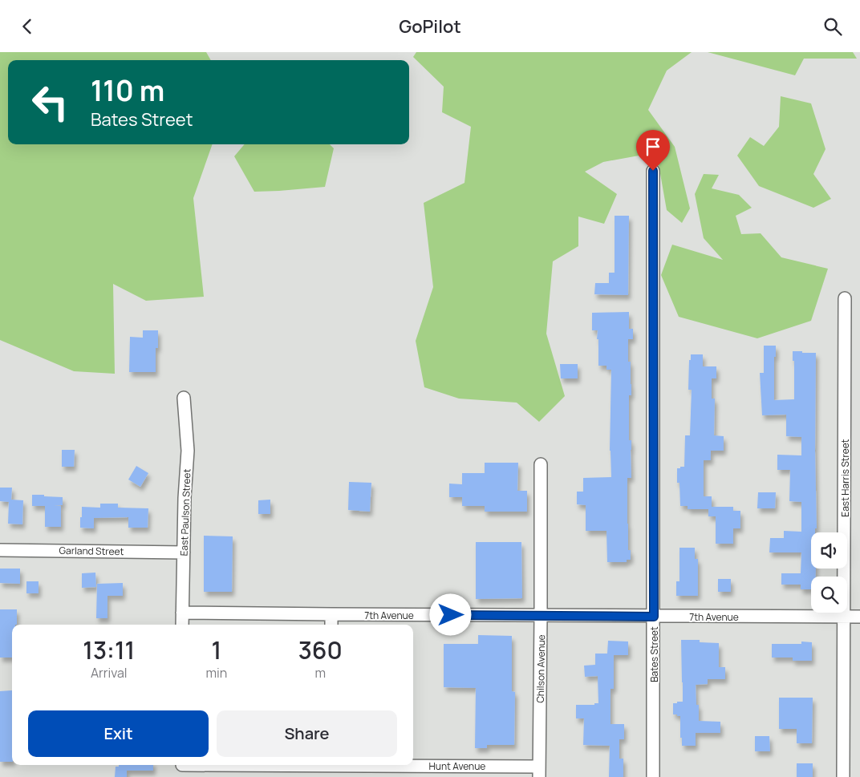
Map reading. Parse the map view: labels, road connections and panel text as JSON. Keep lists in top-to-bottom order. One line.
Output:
{"streets":{"street":["East Harris Street","East Paulson Street","Garland Street","7th Avenue","Bates Street","Chilson Avenue","Hunt Avenue"]},"crossings":[["East Harris Street","7th Avenue"],["East Paulson Street","Garland Street"],["East Paulson Street","7th Avenue"],["7th Avenue","Bates Street"],["7th Avenue","Chilson Avenue"],["Chilson Avenue","Hunt Avenue"]],"page":{"header":"GoPilot","turn":["110 m","Bates Street"],"eta":["13:11","Arrival","1","min","360","m"],"buttons":["Exit","Share"]}}
